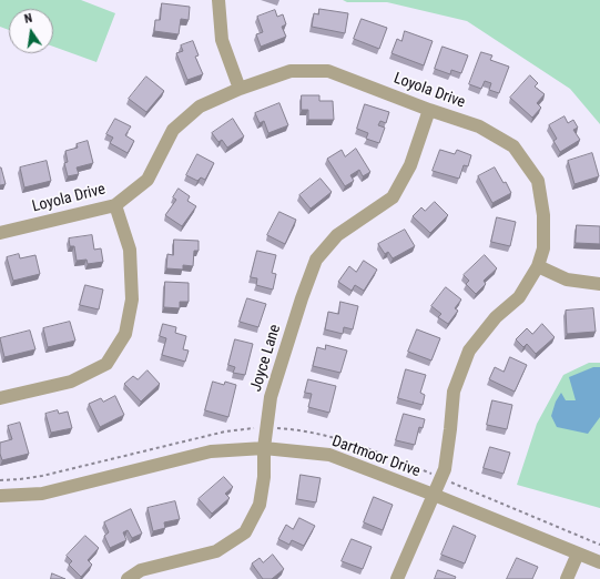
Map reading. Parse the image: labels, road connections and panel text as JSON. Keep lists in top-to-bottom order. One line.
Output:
{"streets":{"street":["Loyola Drive","Joyce Lane","Dartmoor Drive"]},"crossings":[["Loyola Drive","Joyce Lane"],["Loyola Drive","Dartmoor Drive"],["Joyce Lane","Dartmoor Drive"]],"north":"top"}
